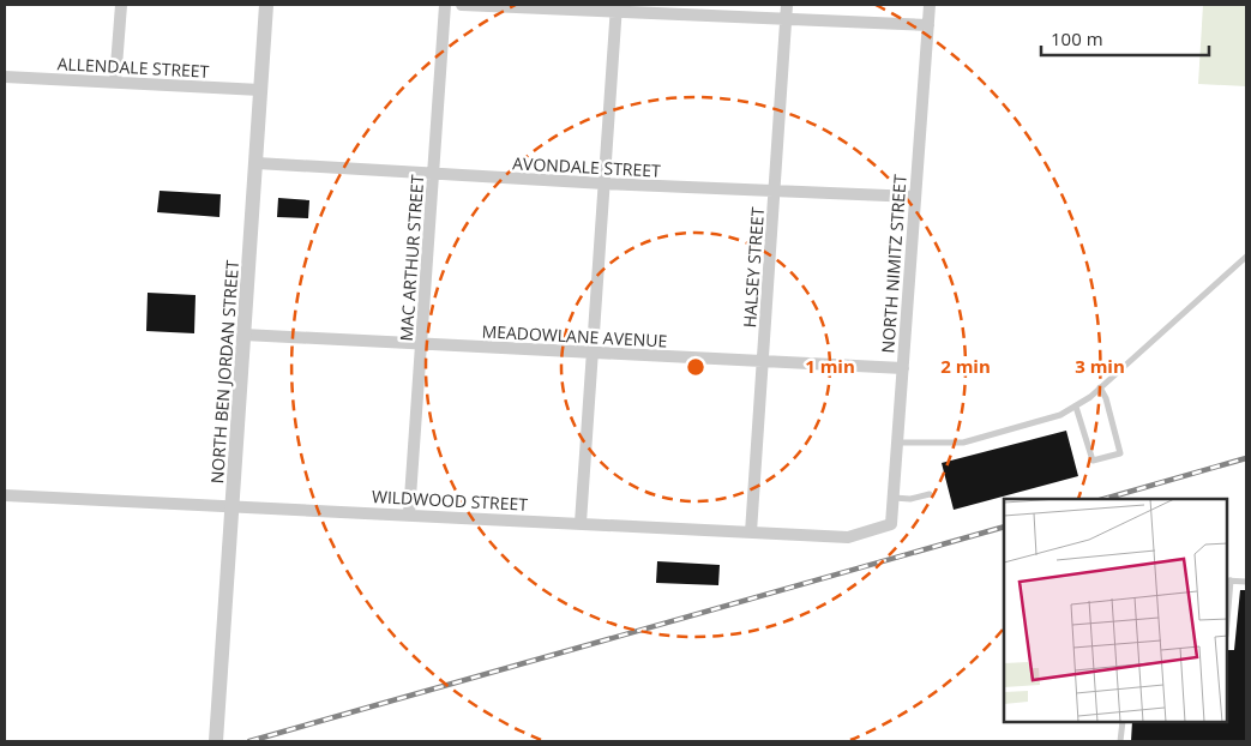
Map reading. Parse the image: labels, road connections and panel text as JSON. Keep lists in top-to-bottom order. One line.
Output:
{"streets":{"street":["ALLENDALE STREET","AVONDALE STREET","MAC ARTHUR STREET","NORTH NIMITZ STREET","HALSEY STREET","MEADOWLANE AVENUE","NORTH BEN JORDAN STREET","WILDWOOD STREET"]},"crossings":[["ALLENDALE STREET","NORTH BEN JORDAN STREET"],["AVONDALE STREET","MAC ARTHUR STREET"],["AVONDALE STREET","NORTH NIMITZ STREET"],["AVONDALE STREET","HALSEY STREET"],["AVONDALE STREET","NORTH BEN JORDAN STREET"],["MAC ARTHUR STREET","MEADOWLANE AVENUE"],["MAC ARTHUR STREET","WILDWOOD STREET"],["NORTH NIMITZ STREET","MEADOWLANE AVENUE"],["NORTH NIMITZ STREET","WILDWOOD STREET"],["HALSEY STREET","MEADOWLANE AVENUE"],["HALSEY STREET","WILDWOOD STREET"],["MEADOWLANE AVENUE","NORTH BEN JORDAN STREET"],["NORTH BEN JORDAN STREET","WILDWOOD STREET"]],"scale_bar":"100 m","rings":["1 min","2 min","3 min"]}
